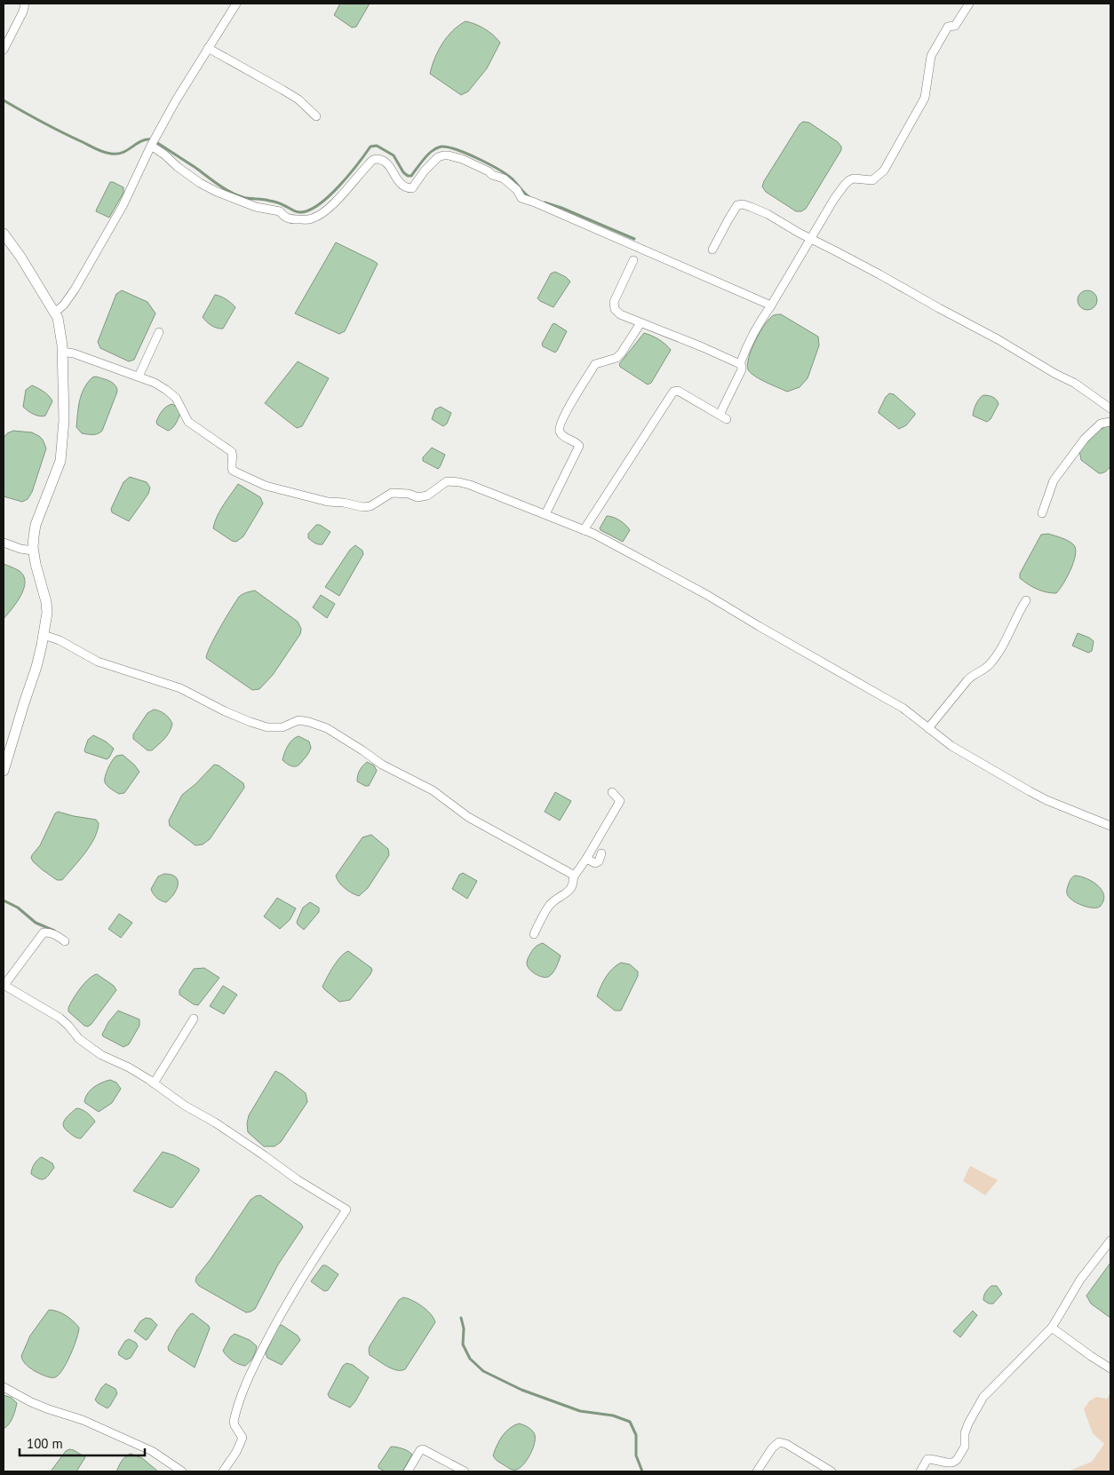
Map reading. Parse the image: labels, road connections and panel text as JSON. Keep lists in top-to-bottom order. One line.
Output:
{"scale_bar":"100 m"}
